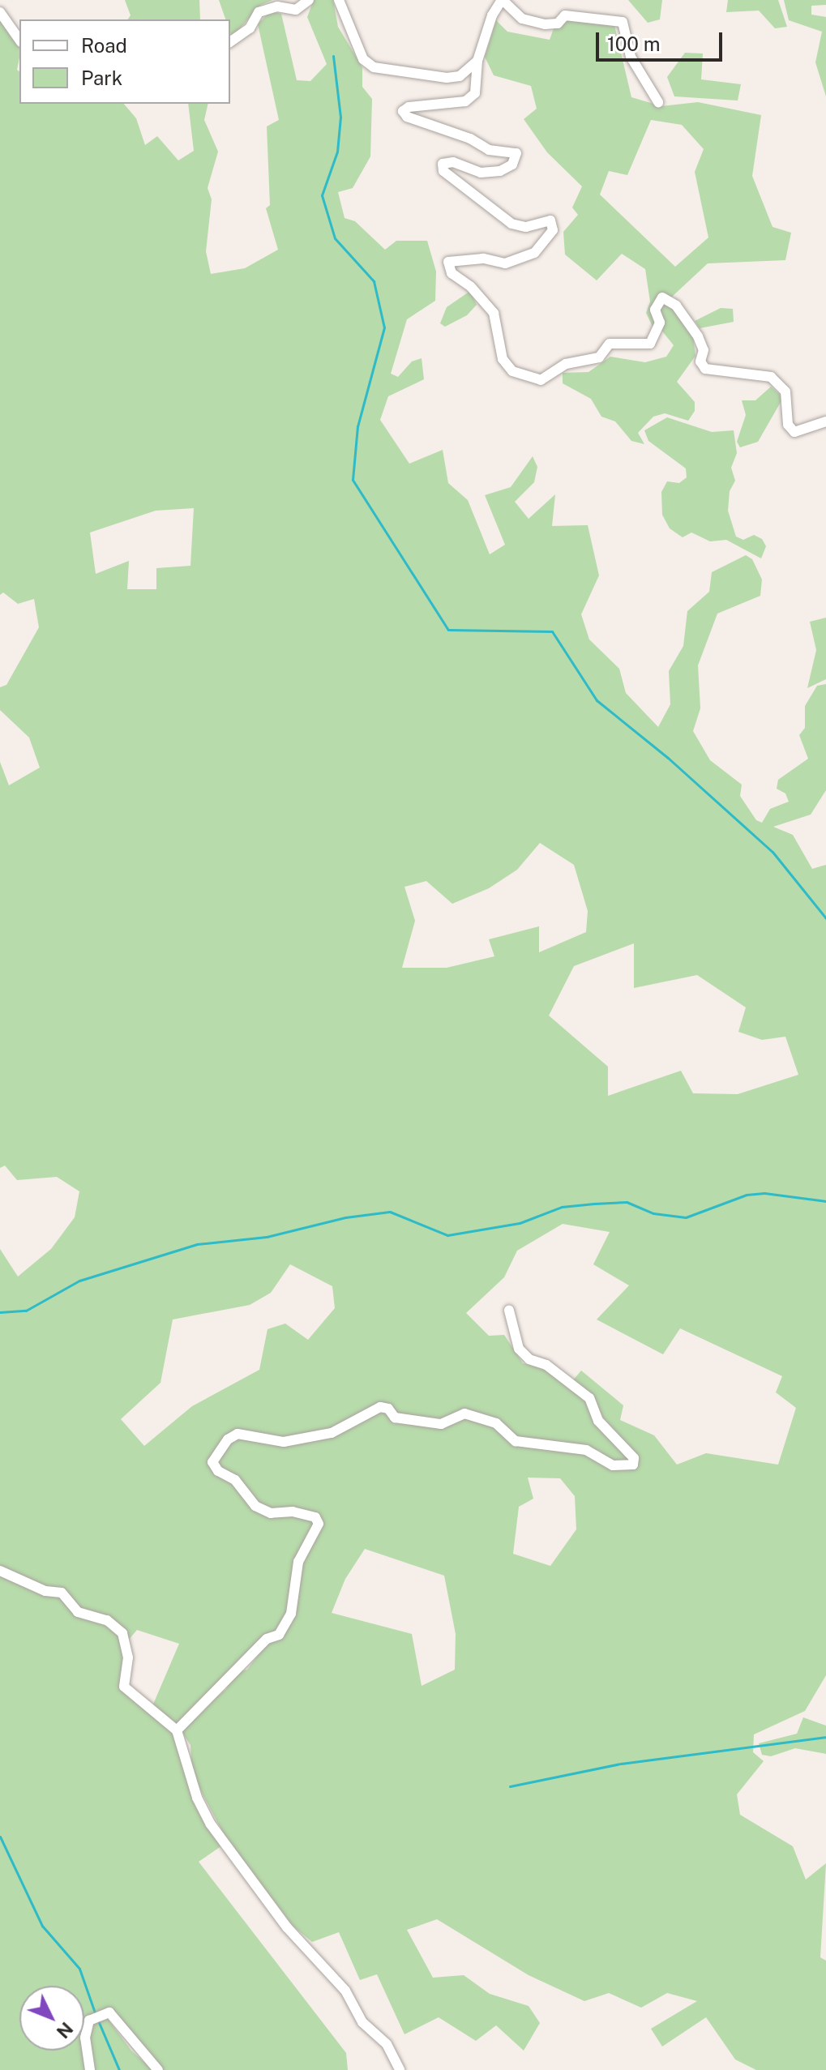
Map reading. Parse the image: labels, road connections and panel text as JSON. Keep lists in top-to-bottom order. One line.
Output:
{"legend":["Road","Park"],"scale_bar":"100 m","north":"bottom right"}
